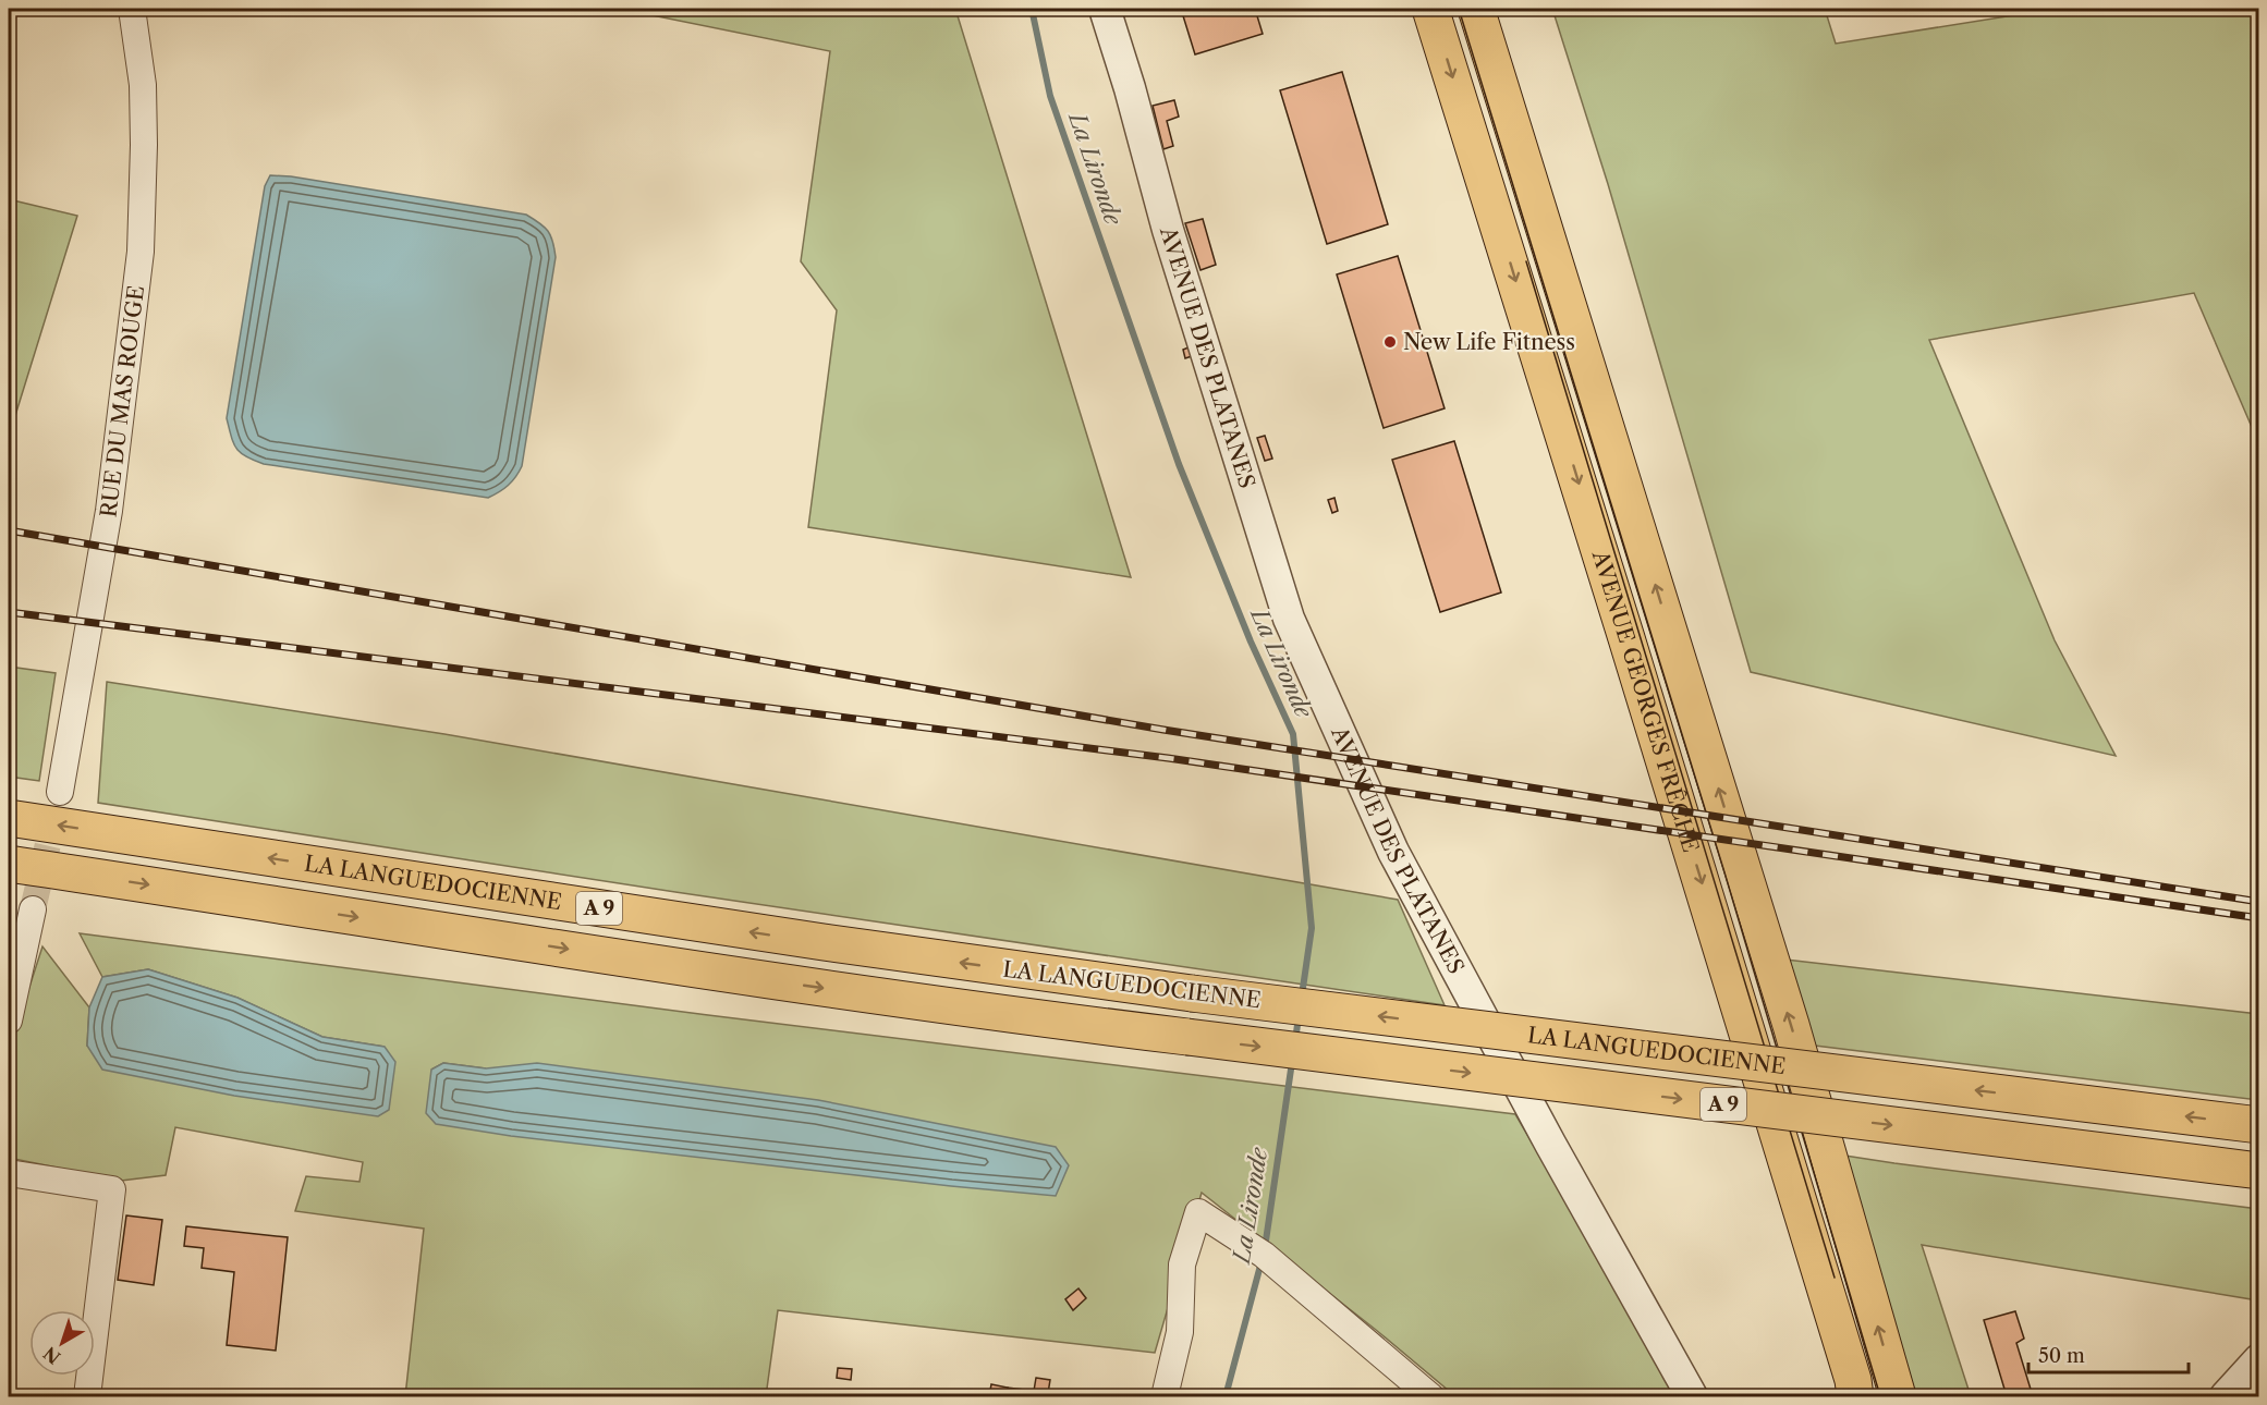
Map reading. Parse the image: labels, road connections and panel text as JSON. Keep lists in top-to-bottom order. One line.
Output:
{"streets":{"main road":["AVENUE GEORGES FRÊCHE","LA LANGUEDOCIENNE","A 9"],"street":["AVENUE DES PLATANES","RUE DU MAS ROUGE"]},"water":["La Lironde"],"places":["New Life Fitness"],"scale_bar":"50 m","north":"bottom left"}
